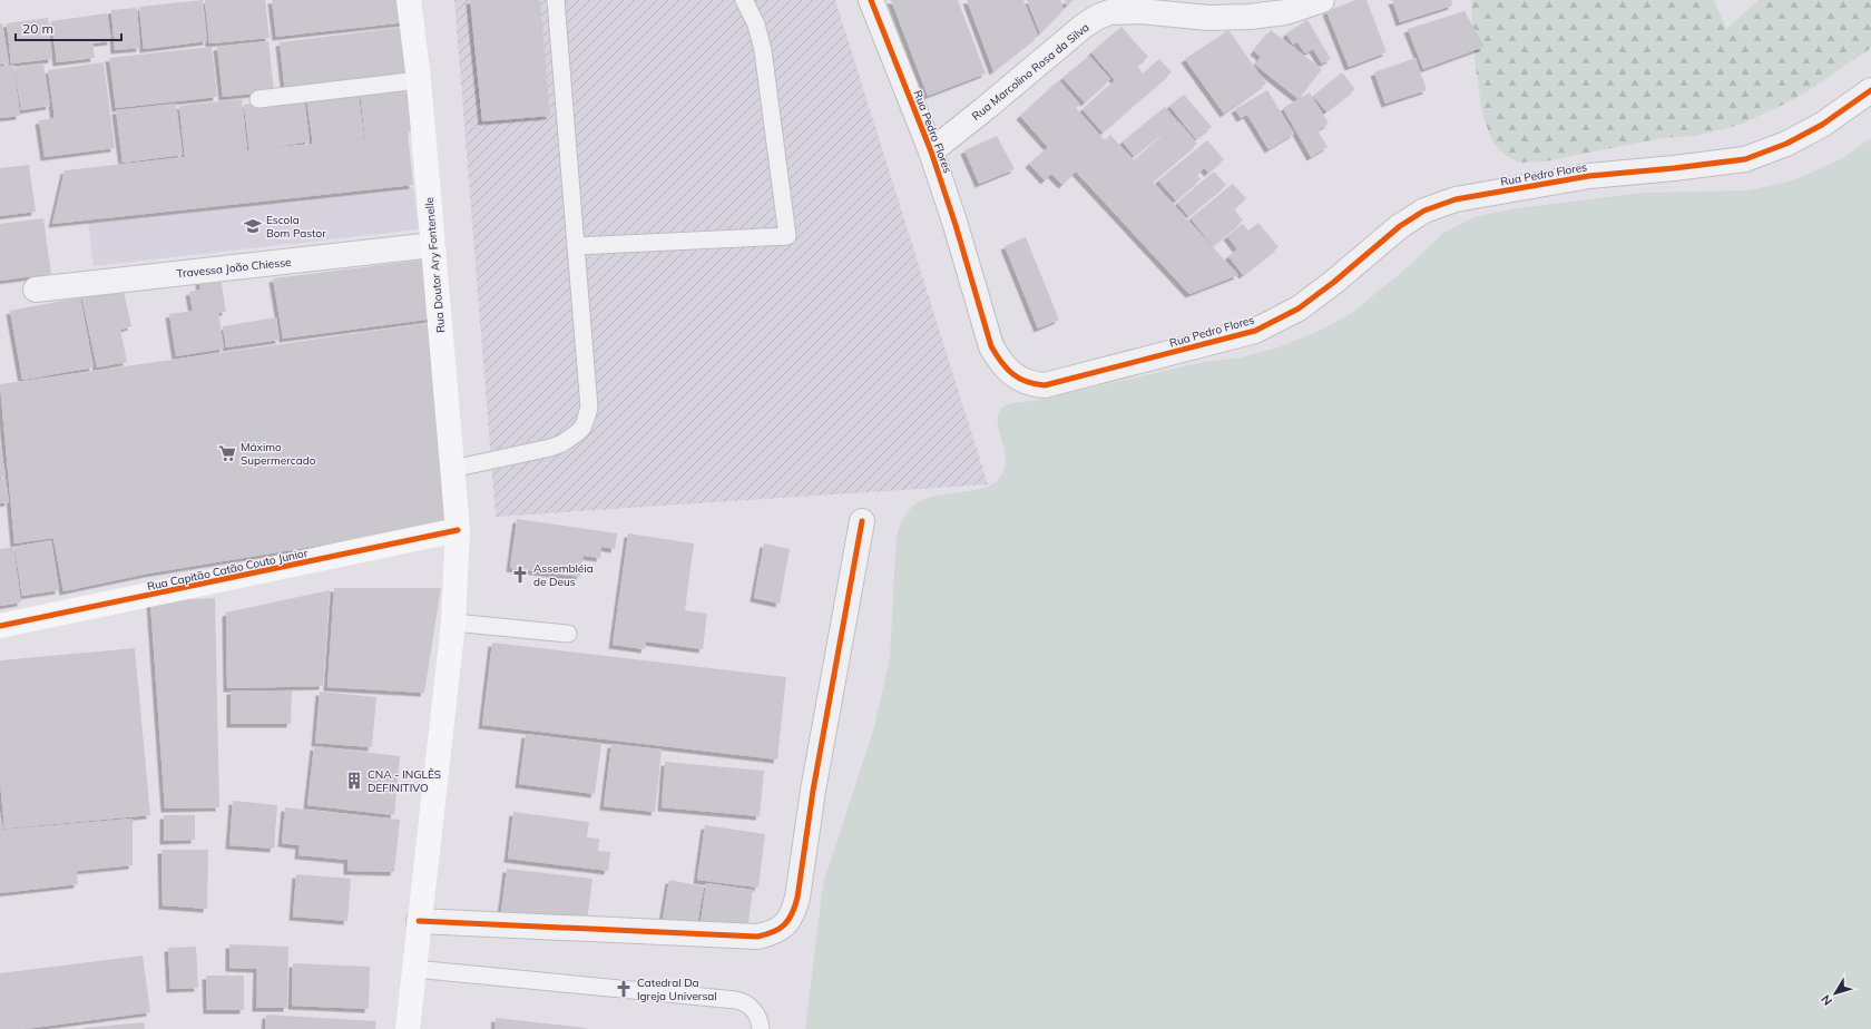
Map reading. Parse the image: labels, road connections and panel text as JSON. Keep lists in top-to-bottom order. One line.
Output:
{"streets":{"main road":["Rua Doutor Ary Fontenelle","Rua Capitão Catão Couto Junior"],"street":["Rua Marcolino Rosa da Silva","Rua Pedro Flores","Travessa João Chiesse"]},"crossings":[["Rua Marcolino Rosa da Silva","Rua Pedro Flores"],["Rua Doutor Ary Fontenelle","Travessa João Chiesse"],["Rua Doutor Ary Fontenelle","Rua Capitão Catão Couto Junior"]],"places":{"school or university":["Escola Bom Pastor"],"supermarket":["Máximo Supermercado"],"church":["Assembléia de Deus","Catedral Da Igreja Universal"],"building":["CNA - INGLÊS DEFINITIVO"]},"scale_bar":"20 m","north":"bottom left"}
